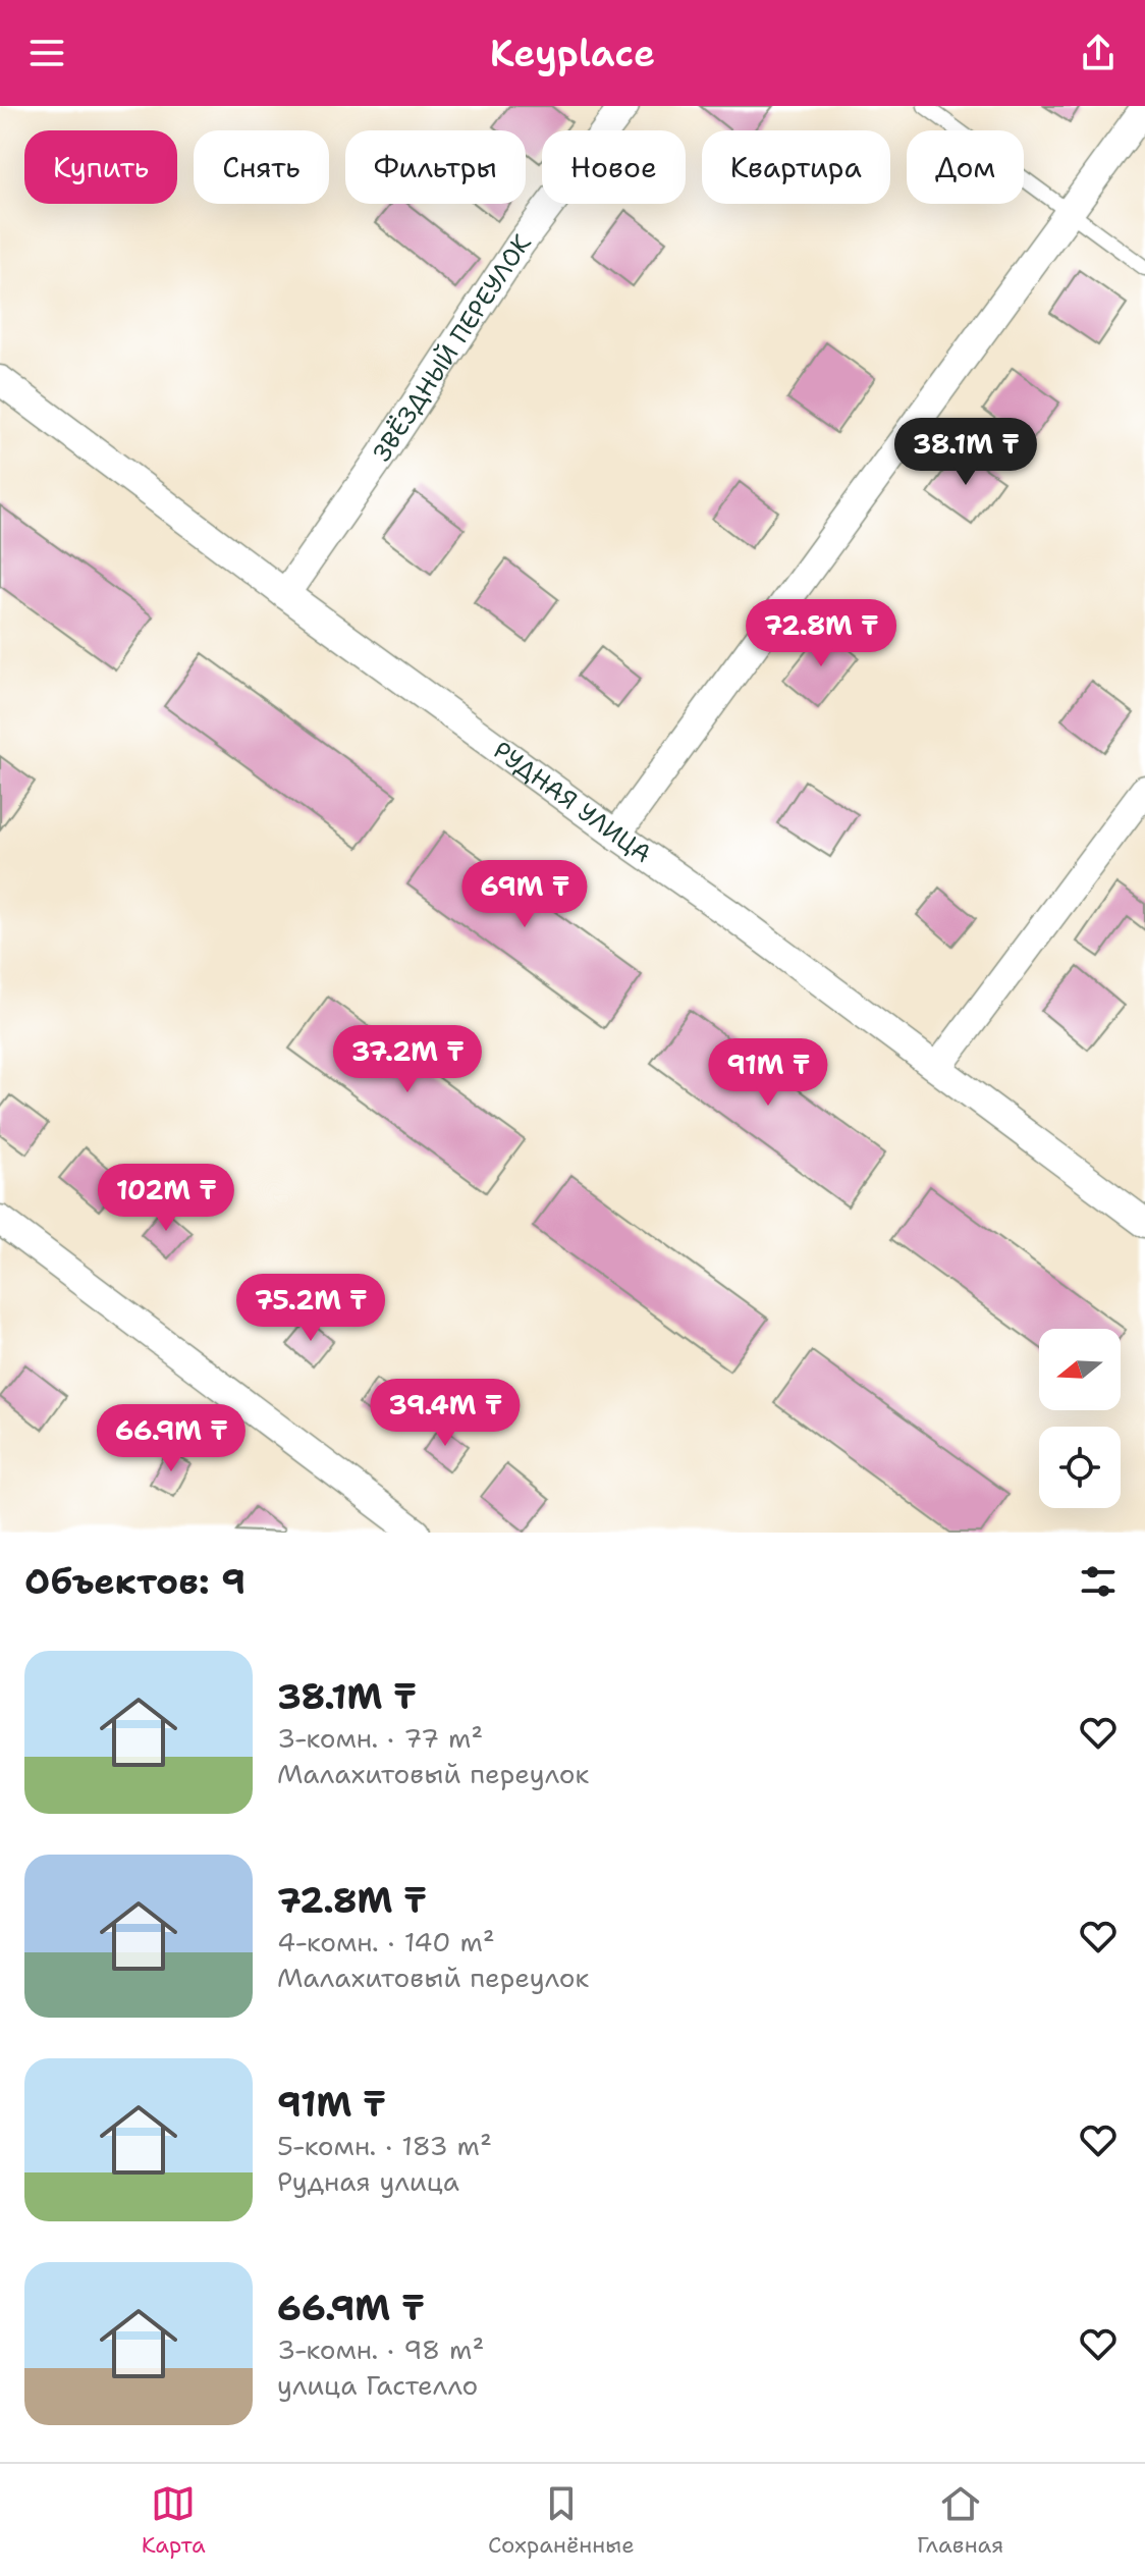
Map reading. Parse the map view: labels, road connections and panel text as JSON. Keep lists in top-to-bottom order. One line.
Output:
{"streets":{"street":["ЗВЁЗДНЫЙ ПЕРЕУЛОК","РУДНАЯ УЛИЦА"]},"crossings":[["ЗВЁЗДНЫЙ ПЕРЕУЛОК","РУДНАЯ УЛИЦА"]],"north":"left","page":{"header":"Keyplace","chip":["Купить","Снять","Фильтры","Новое","Квартира","Дом"],"price":["38.1M ₸","72.8M ₸","69M ₸","37.2M ₸","91M ₸","102M ₸","75.2M ₸","39.4M ₸","66.9M ₸"],"heading":"Объектов: 9","list":[{"name":"38.1M ₸","note":"3-комн. · 77 m² · Малахитовый переулок"},{"name":"72.8M ₸","note":"4-комн. · 140 m² · Малахитовый переулок"},{"name":"91M ₸","note":"5-комн. · 183 m² · Рудная улица"},{"name":"66.9M ₸","note":"3-комн. · 98 m² · улица Гастелло"}],"tabs":["Карта","Сохранённые","Главная"]}}
